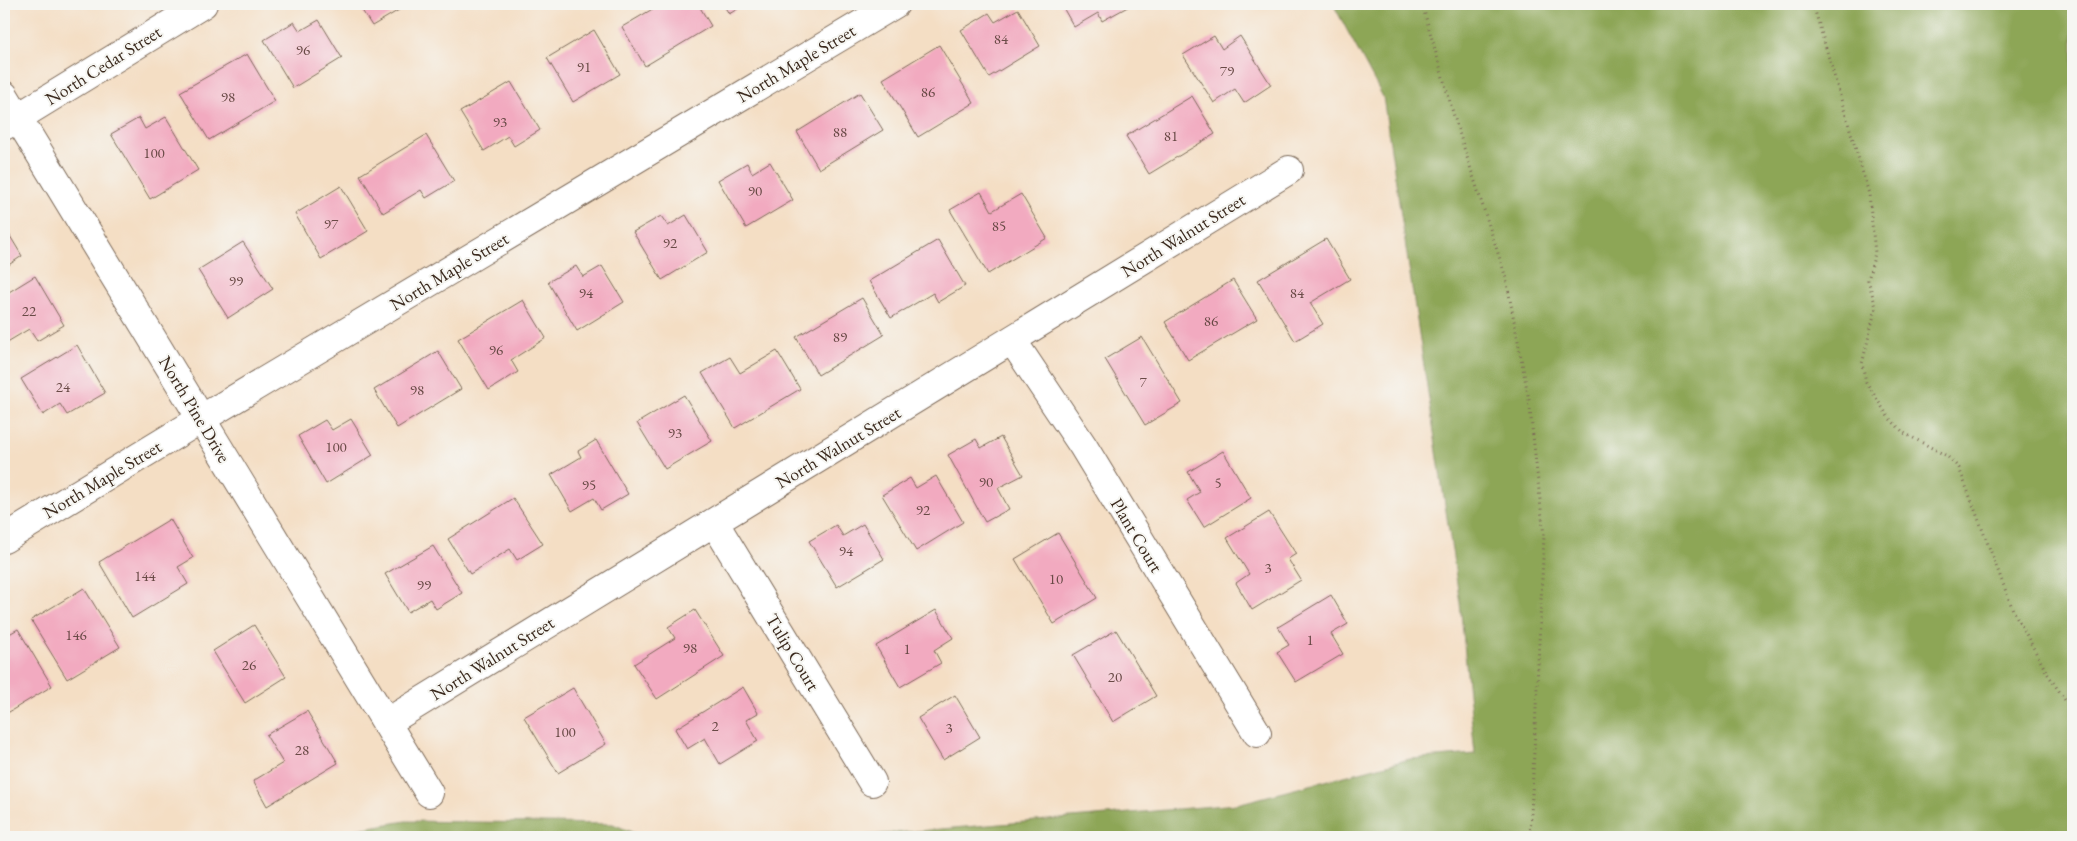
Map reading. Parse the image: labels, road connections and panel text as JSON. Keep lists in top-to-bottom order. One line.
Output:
{"streets":{"street":["North Maple Street","North Cedar Street","North Walnut Street","North Pine Drive","Plant Court","Tulip Court"]},"crossings":[["North Maple Street","North Pine Drive"],["North Cedar Street","North Pine Drive"],["North Walnut Street","North Pine Drive"],["North Walnut Street","Plant Court"],["North Walnut Street","Tulip Court"]],"house_numbers":["84","96","91","79","86","98","93","88","81","100","90","97","85","92","99","94","84","22","86","89","96","7","24","98","93","100","90","5","95","92","94","3","144","10","99","146","1","98","1","26","20","2","3","100","28"]}
